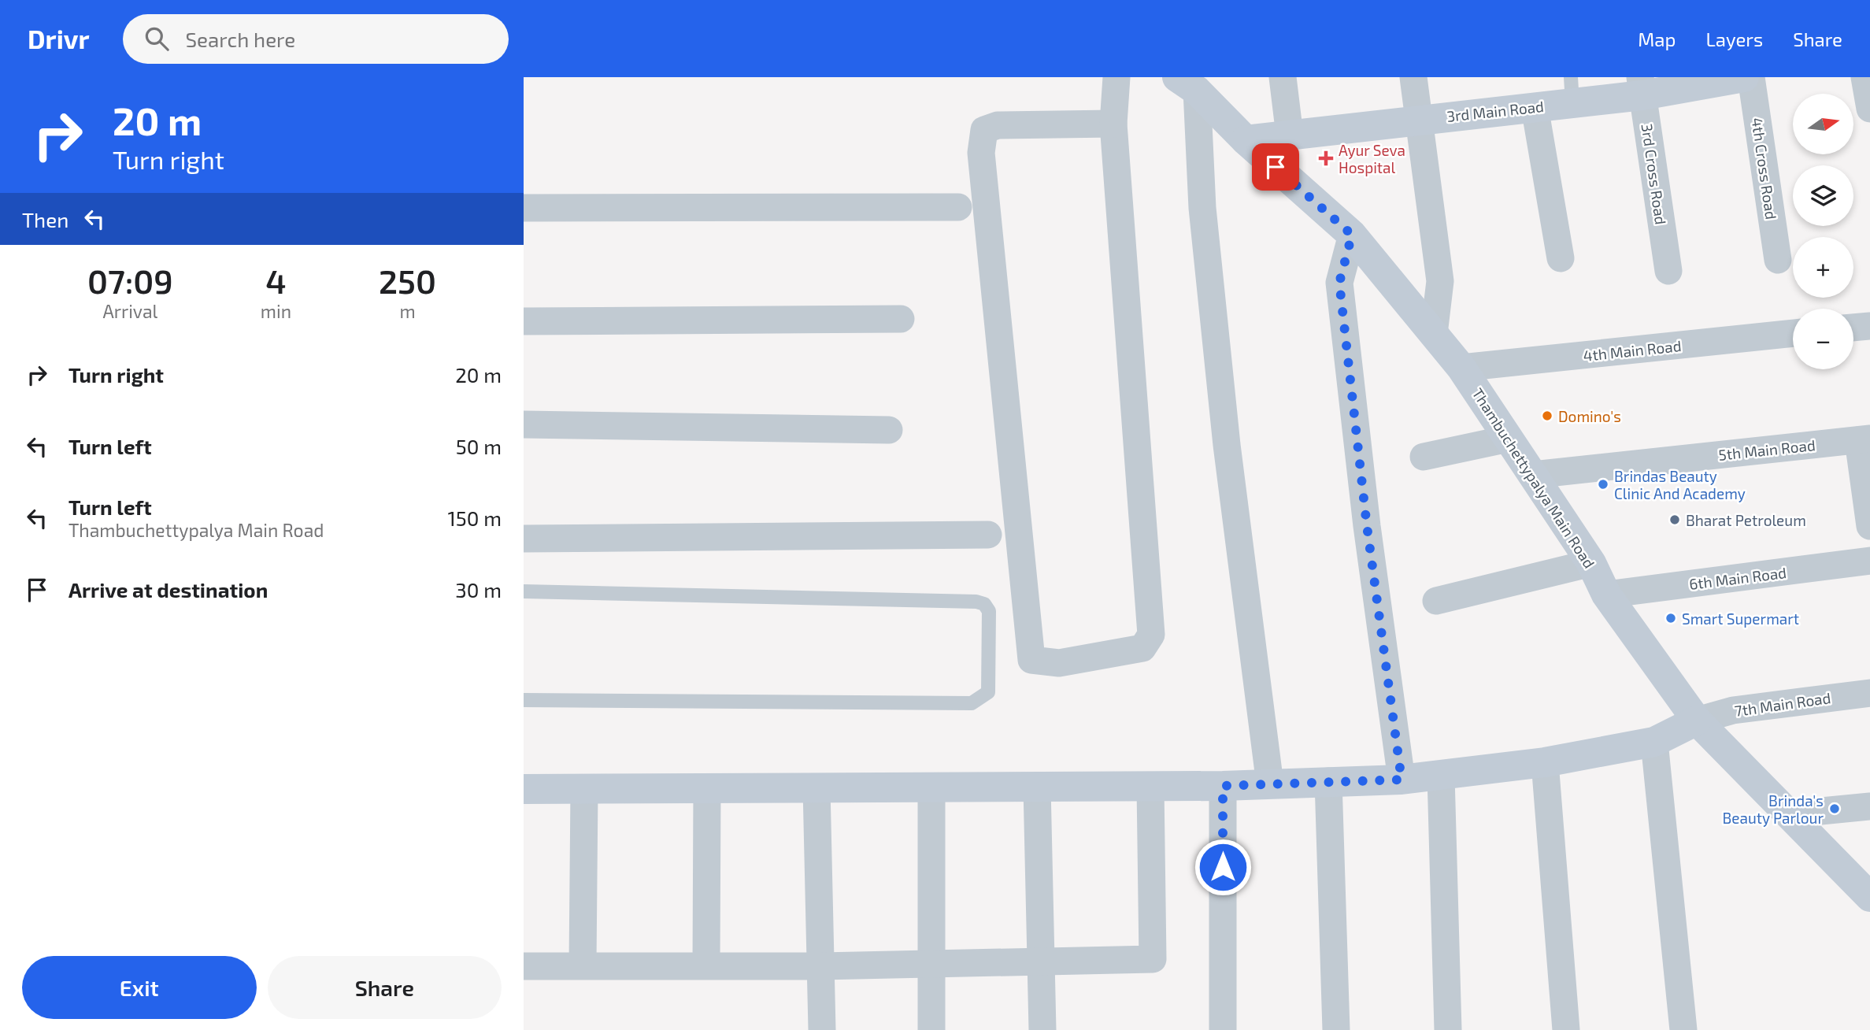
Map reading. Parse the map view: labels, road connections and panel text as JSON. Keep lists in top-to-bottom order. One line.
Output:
{"streets":{"street":["3rd Main Road","4th Cross Road","3rd Cross Road","4th Main Road","5th Main Road","Thambuchettypalya Main Road","6th Main Road","7th Main Road"]},"crossings":[["3rd Main Road","3rd Cross Road"],["3rd Main Road","Thambuchettypalya Main Road"],["4th Main Road","Thambuchettypalya Main Road"],["5th Main Road","Thambuchettypalya Main Road"],["Thambuchettypalya Main Road","6th Main Road"],["Thambuchettypalya Main Road","7th Main Road"]],"places":{"health":["Ayur Seva Hospital"],"other":["Domino's","Brindas Beauty Clinic And Academy","Bharat Petroleum","Smart Supermart","Brinda's Beauty Parlour"]},"north":"right","page":{"header":"Drivr","search":"Search here","nav":["Map","Layers","Share"],"turn":["20 m","Turn right"],"map_buttons":["+","−"],"then":"Then","eta":["07:09","Arrival","4","min","250","m"],"list":[{"name":"Turn right","value":"20 m"},{"name":"Turn left","value":"50 m"},{"name":"Turn left","note":"Thambuchettypalya Main Road","value":"150 m"},{"name":"Arrive at destination","value":"30 m"}],"buttons":["Exit","Share"]}}
